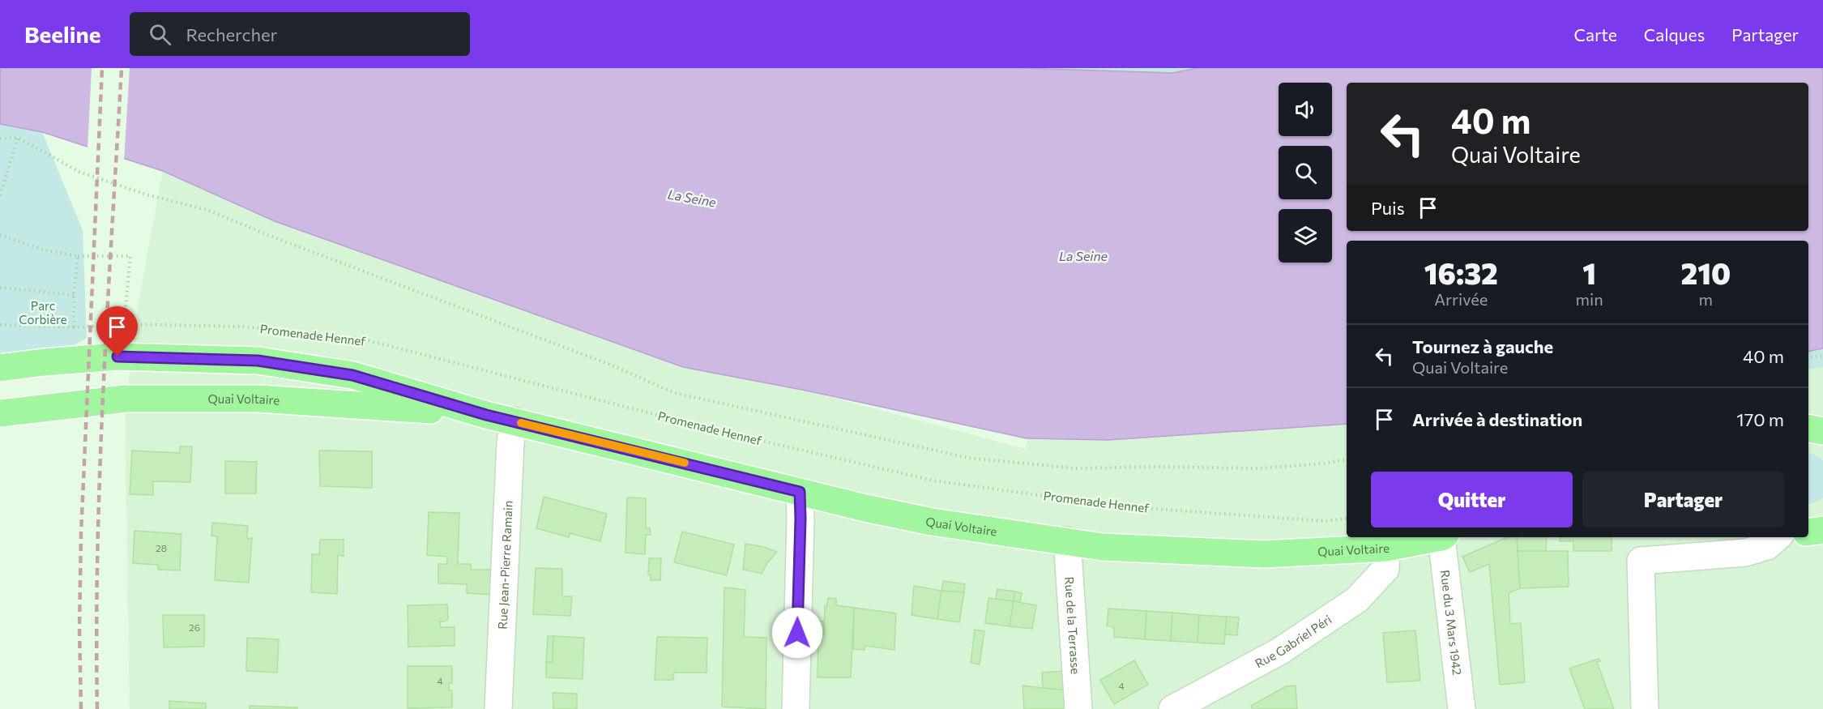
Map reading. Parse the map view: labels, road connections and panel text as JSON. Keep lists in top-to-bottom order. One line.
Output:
{"streets":{"main road":["Quai Voltaire"],"street":["Rue Jean-Pierre Ramain","Rue du 3 Mars 1942","Rue de la Terrasse","Rue Gabriel Péri"],"path":["Promenade Hennef"]},"crossings":[["Quai Voltaire","Rue Jean-Pierre Ramain"],["Quai Voltaire","Rue de la Terrasse"],["Quai Voltaire","Rue Gabriel Péri"]],"water":["La Seine"],"parks":["Parc Corbière"],"house_numbers":["28","26","4","4"],"page":{"header":"Beeline","search":"Rechercher","nav":["Carte","Calques","Partager"],"turn":["40 m","Quai Voltaire"],"then":"Puis","eta":["16:32","Arrivée","1","min","210","m"],"list":[{"name":"Tournez à gauche","note":"Quai Voltaire","value":"40 m"},{"name":"Arrivée à destination","value":"170 m"}],"buttons":["Quitter","Partager"]}}
